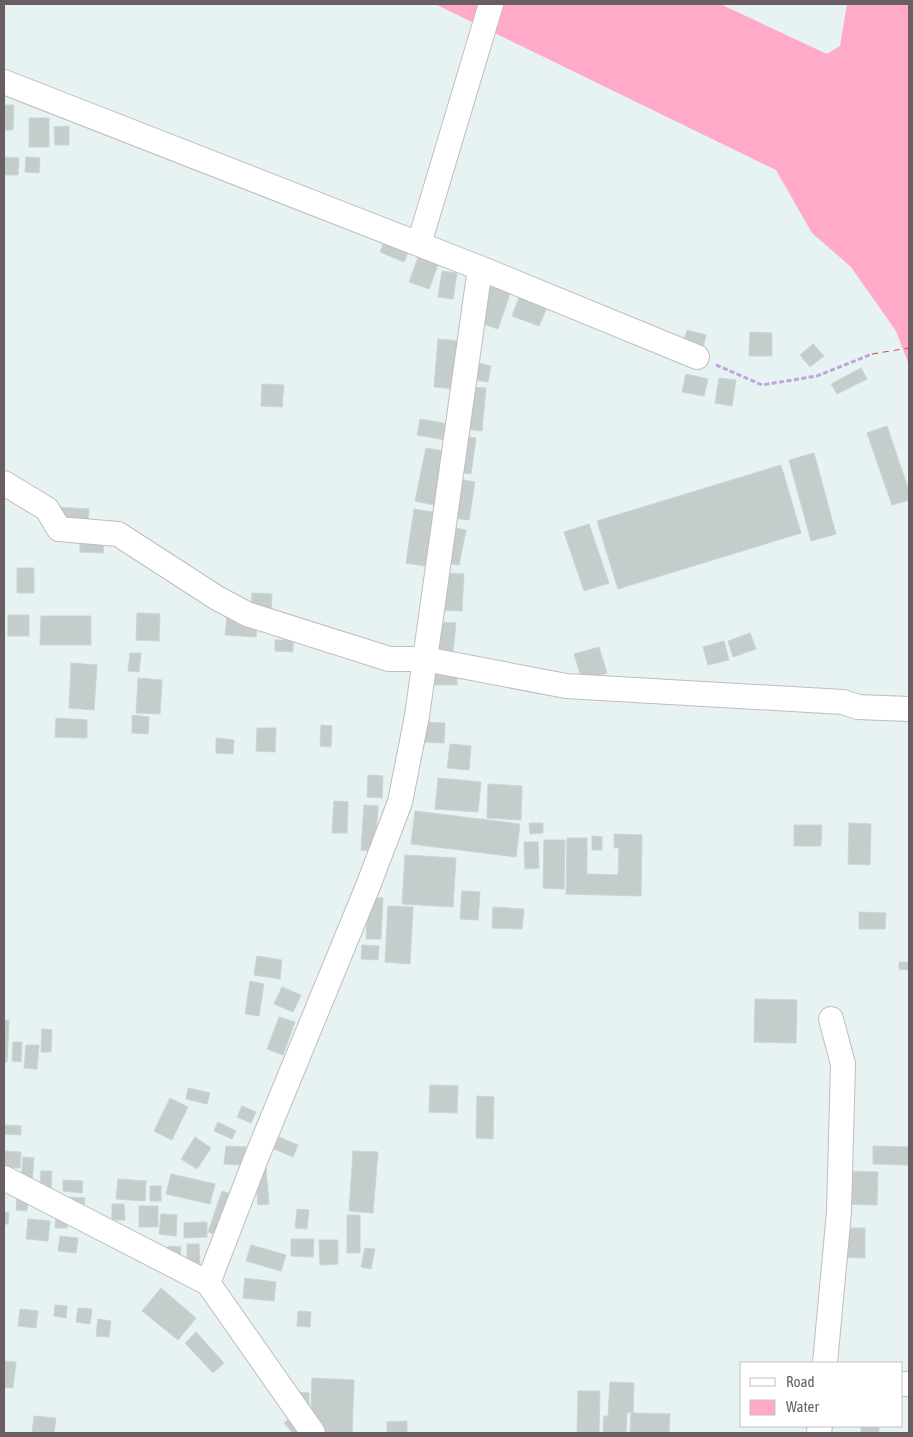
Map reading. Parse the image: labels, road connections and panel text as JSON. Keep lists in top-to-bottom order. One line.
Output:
{"legend":["Road","Water"]}
